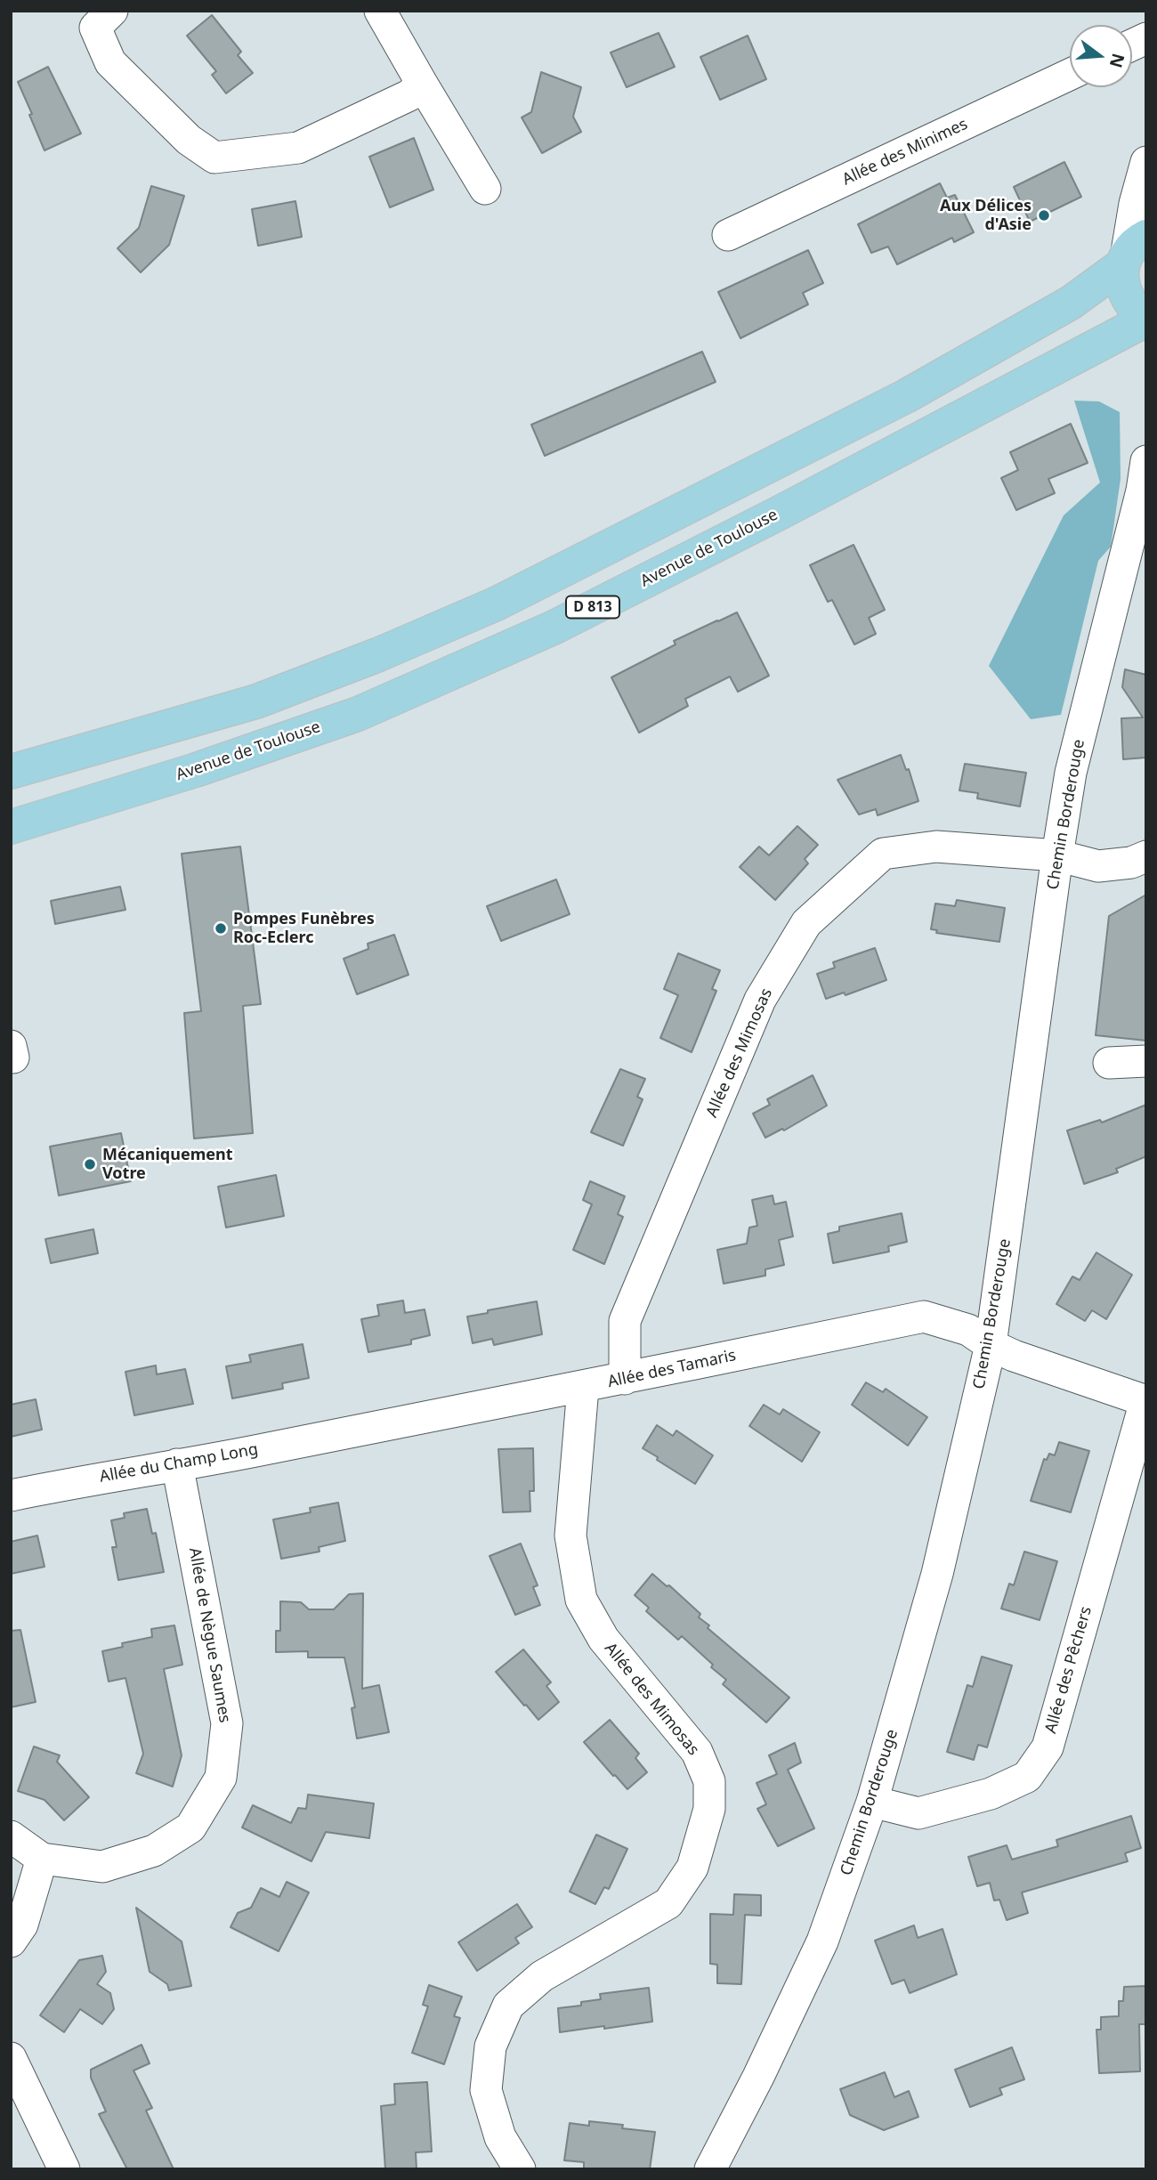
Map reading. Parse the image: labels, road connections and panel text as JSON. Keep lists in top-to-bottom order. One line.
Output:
{"streets":{"main road":["Avenue de Toulouse","D 813"],"street":["Allée des Minimes","Chemin Borderouge","Allée des Mimosas","Allée des Tamaris","Allée du Champ Long","Allée de Nègue Saumes","Allée des Pêchers"]},"crossings":[["Avenue de Toulouse","D 813"],["Chemin Borderouge","Allée des Mimosas"],["Chemin Borderouge","Allée des Tamaris"],["Chemin Borderouge","Allée des Pêchers"],["Allée des Mimosas","Allée des Tamaris"],["Allée des Tamaris","Allée du Champ Long"],["Allée des Tamaris","Allée des Pêchers"],["Allée du Champ Long","Allée de Nègue Saumes"]],"places":["Aux Délices d'Asie","Pompes Funèbres Roc-Eclerc","Mécaniquement Votre"],"north":"right"}
